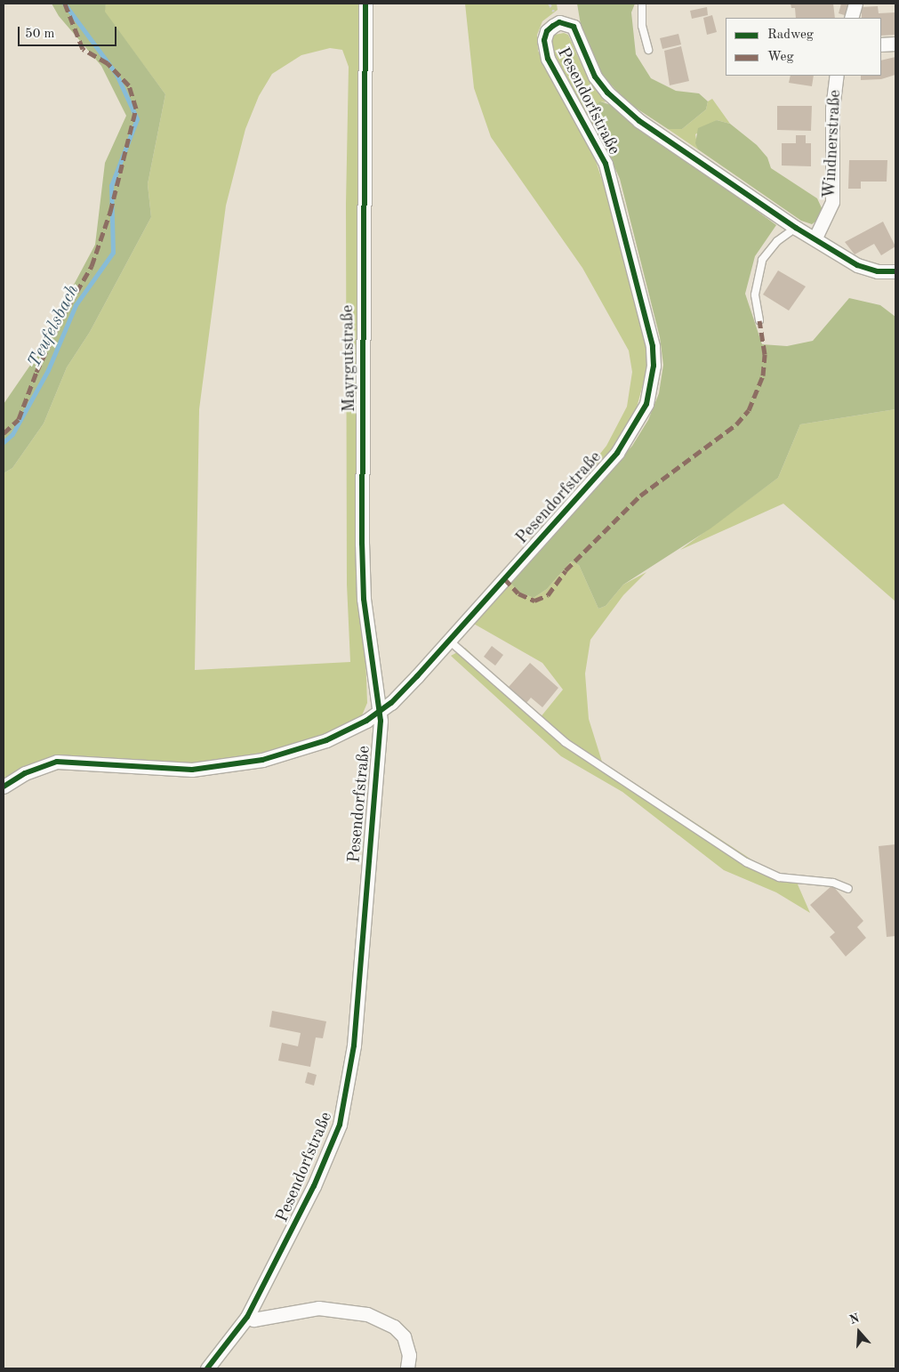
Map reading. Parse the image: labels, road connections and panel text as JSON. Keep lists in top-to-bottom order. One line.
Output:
{"streets":{"street":["Pesendorfstraße","Windnerstraße","Mayrgutstraße"]},"crossings":[["Pesendorfstraße","Windnerstraße"],["Pesendorfstraße","Mayrgutstraße"]],"water":["Teufelsbach"],"legend":["Radweg","Weg"],"scale_bar":"50 m","north":"top"}
